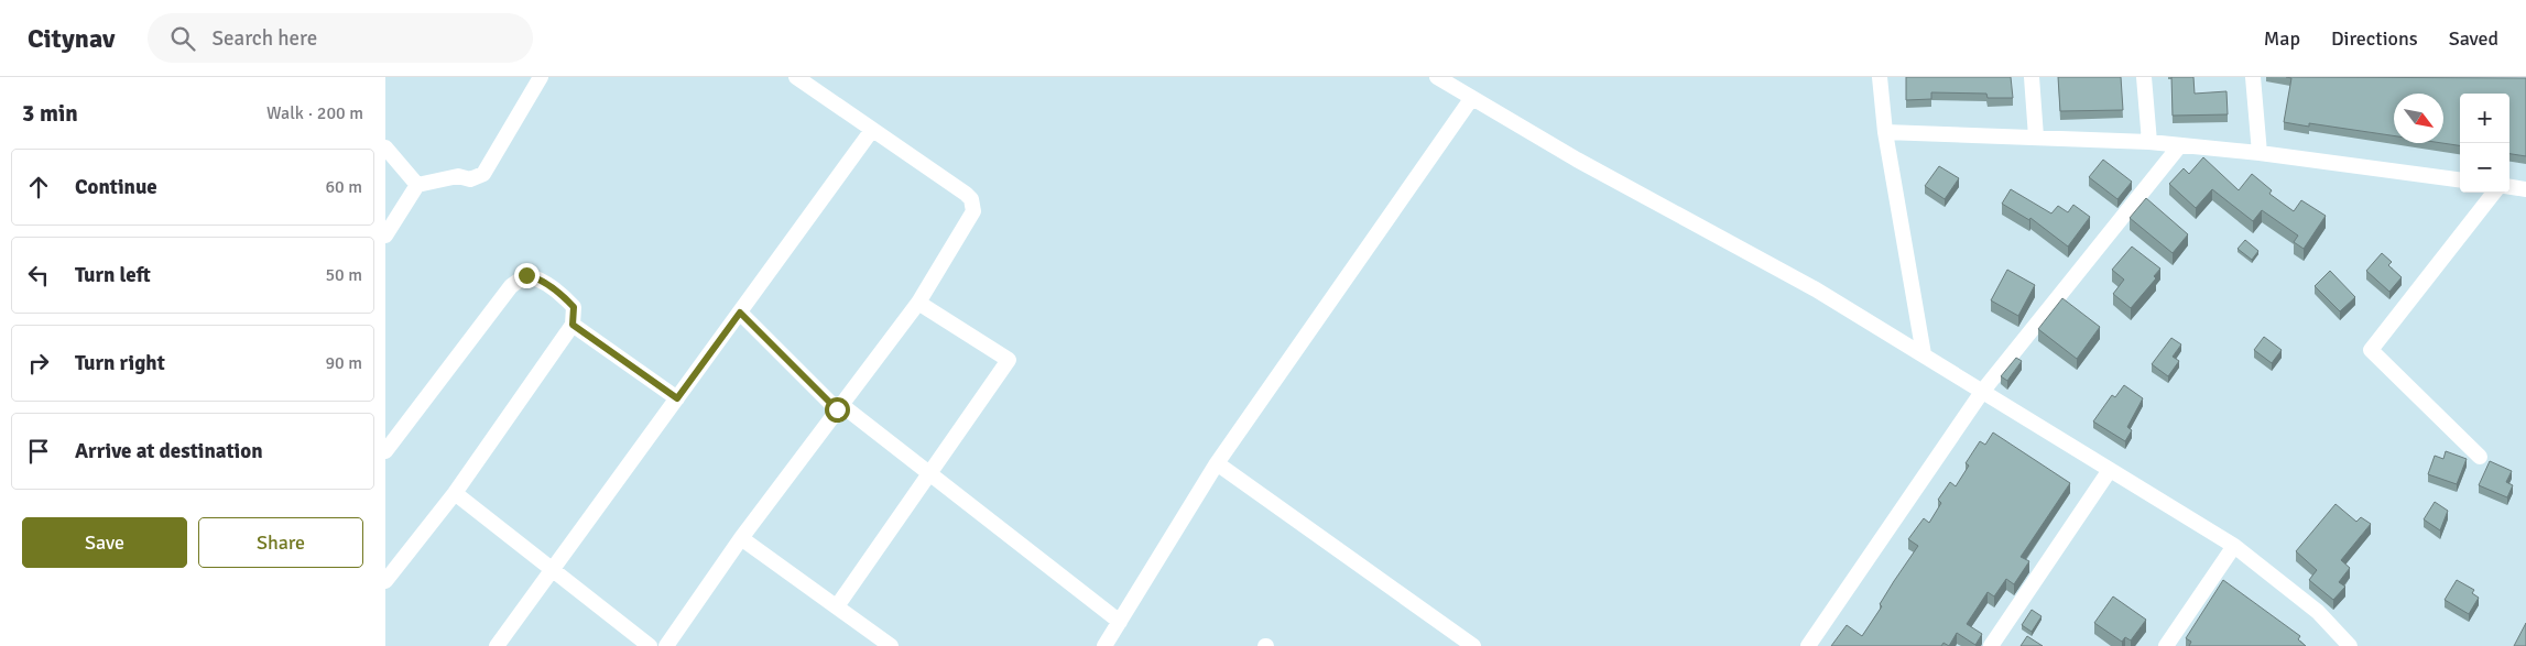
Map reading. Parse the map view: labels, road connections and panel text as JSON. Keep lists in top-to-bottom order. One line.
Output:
{"north":"bottom right","page":{"header":"Citynav","search":"Search here","nav":["Map","Directions","Saved"],"heading":["3 min","Walk · 200 m"],"map_buttons":["+","−"],"list":[["Continue","60 m"],["Turn left","50 m"],["Turn right","90 m"],"Arrive at destination"],"buttons":["Save","Share"]}}
